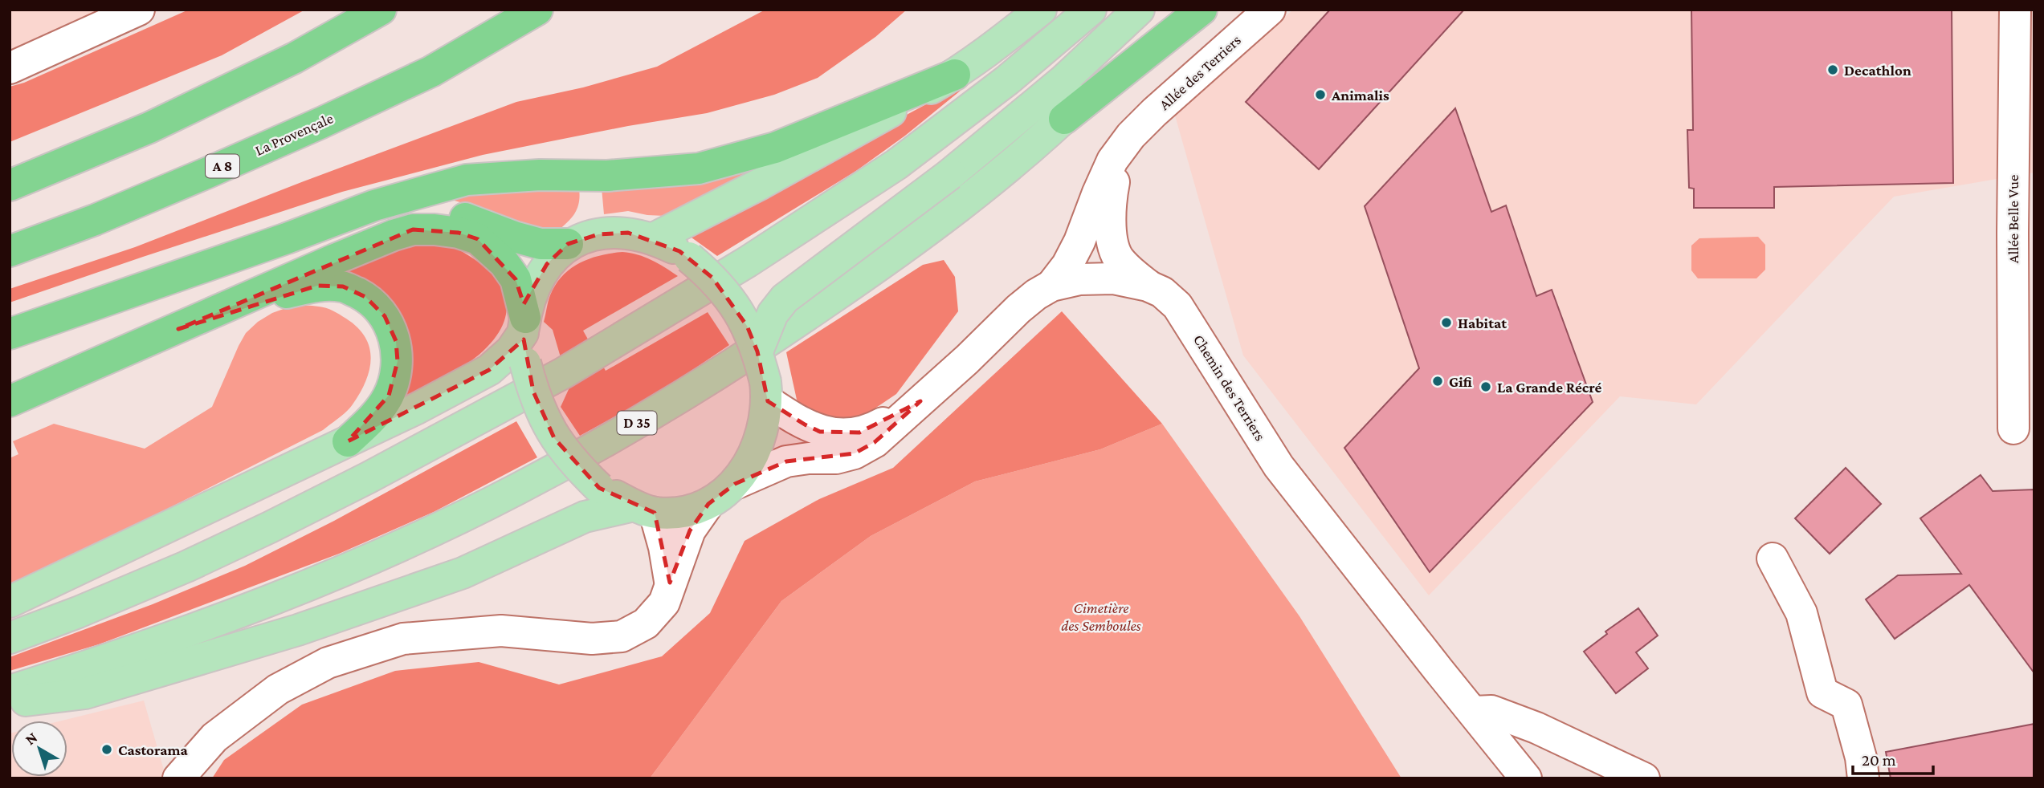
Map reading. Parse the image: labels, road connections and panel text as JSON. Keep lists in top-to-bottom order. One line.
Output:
{"streets":{"highway":["La Provençale","A 8"],"main road":["D 35"],"street":["Allée des Terriers","Allée Belle Vue","Chemin des Terriers"]},"crossings":[["Allée des Terriers","Chemin des Terriers"]],"parks":["Cimetière des Semboules"],"places":["Decathlon","Animalis","Habitat","Gifi","La Grande Récré","Castorama"],"scale_bar":"20 m","north":"top left"}
